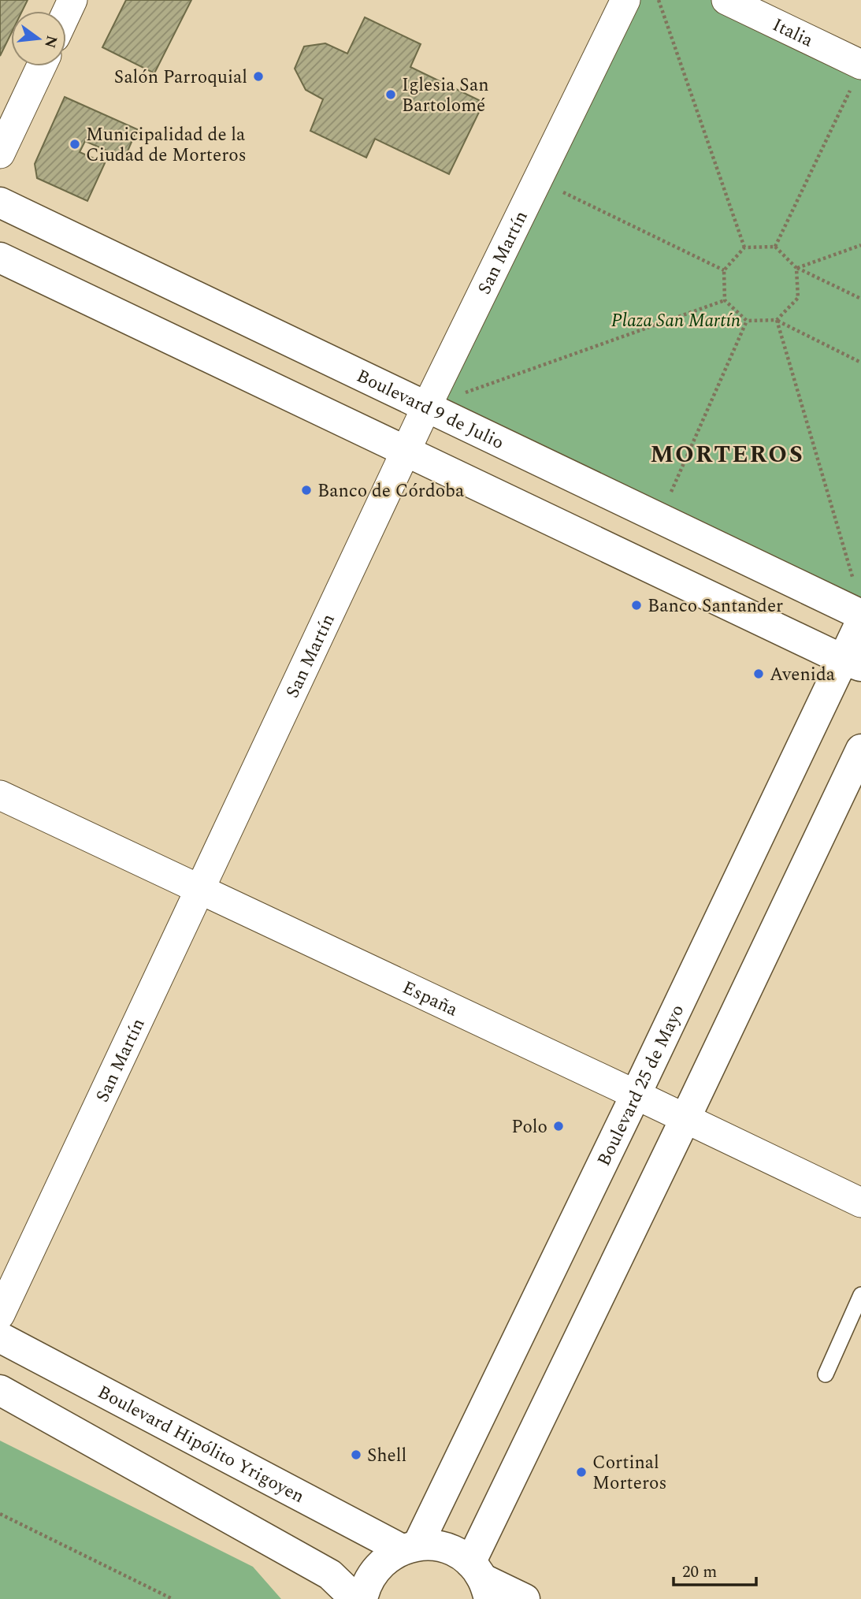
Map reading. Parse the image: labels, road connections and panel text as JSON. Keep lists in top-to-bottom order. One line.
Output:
{"streets":{"street":["Italia","San Martín","Boulevard 9 de Julio","España","Boulevard 25 de Mayo","Boulevard Hipólito Yrigoyen"]},"crossings":[["San Martín","Boulevard 9 de Julio"],["San Martín","España"],["España","Boulevard 25 de Mayo"],["Boulevard 25 de Mayo","Boulevard Hipólito Yrigoyen"]],"districts":["MORTEROS"],"parks":["Plaza San Martín"],"places":["Salón Parroquial","Iglesia San Bartolomé","Municipalidad de la Ciudad de Morteros","Banco de Córdoba","Banco Santander","Avenida","Polo","Shell","Cortinal Morteros"],"scale_bar":"20 m","north":"right"}
